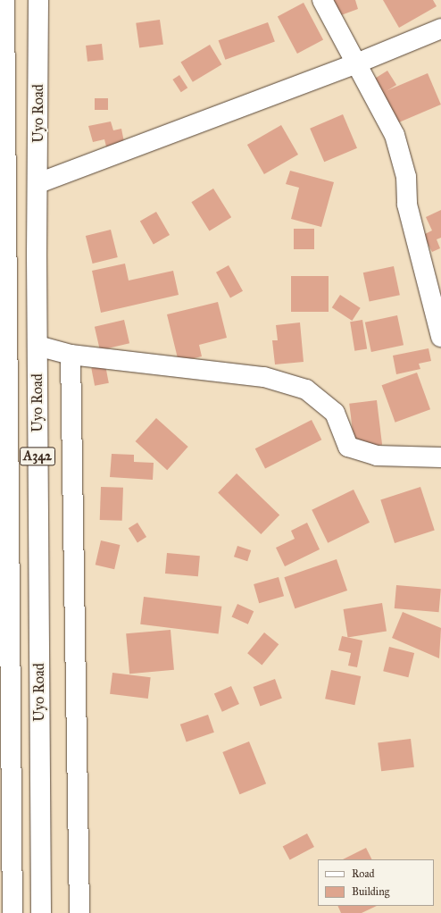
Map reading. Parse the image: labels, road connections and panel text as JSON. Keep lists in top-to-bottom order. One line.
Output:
{"streets":{"main road":["Uyo Road","A342"]},"legend":["Road","Building"]}
